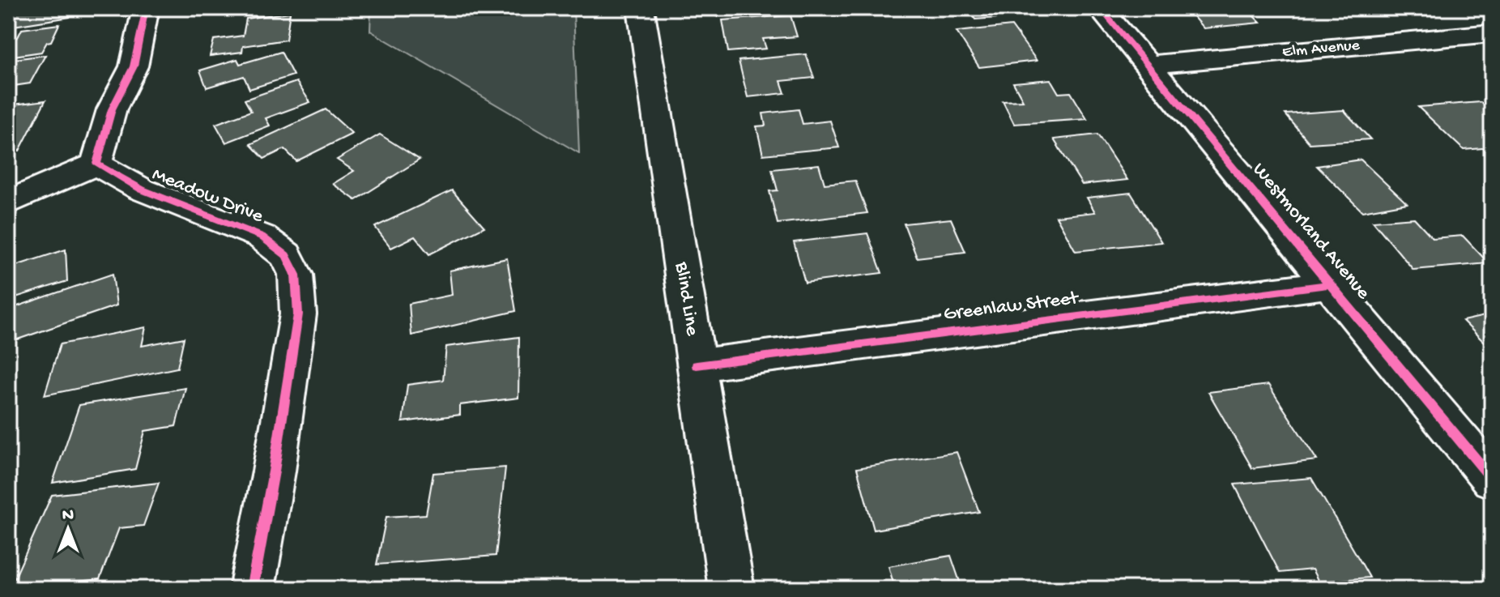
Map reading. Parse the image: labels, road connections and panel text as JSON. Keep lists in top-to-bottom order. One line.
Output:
{"streets":{"street":["Elm Avenue","Meadow Drive","Westmorland Avenue","Blind Line","Greenlaw Street"]},"crossings":[["Elm Avenue","Westmorland Avenue"],["Westmorland Avenue","Greenlaw Street"],["Blind Line","Greenlaw Street"]],"north":"top"}
